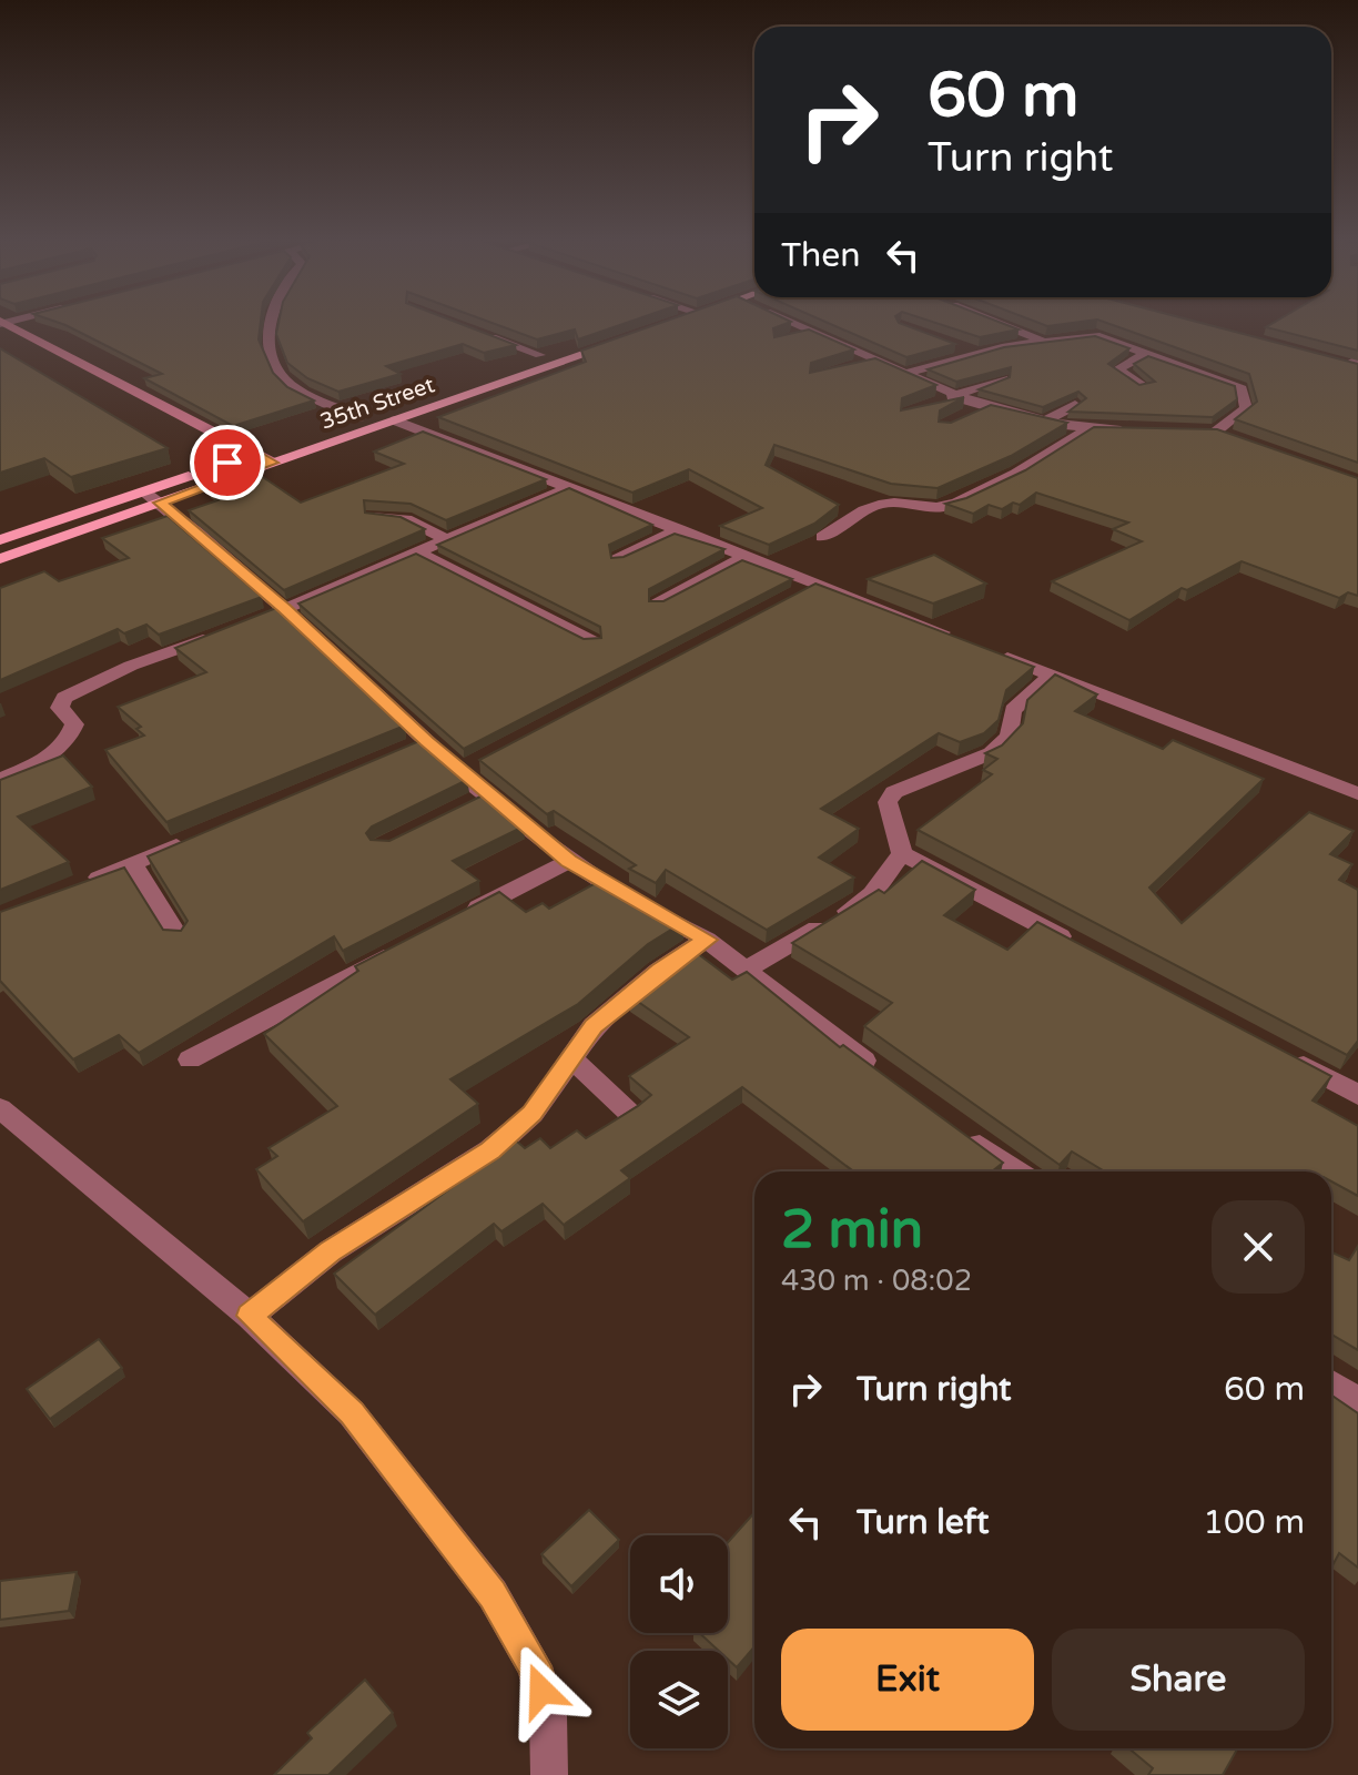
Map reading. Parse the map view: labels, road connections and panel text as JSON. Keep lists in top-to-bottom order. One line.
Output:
{"streets":{"main road":["35th Street"]},"page":{"turn":["60 m","Turn right"],"then":"Then","heading":["2 min","430 m · 08:02"],"list":[{"name":"Turn right","value":"60 m"},{"name":"Turn left","value":"100 m"}],"buttons":["Exit","Share"]}}
